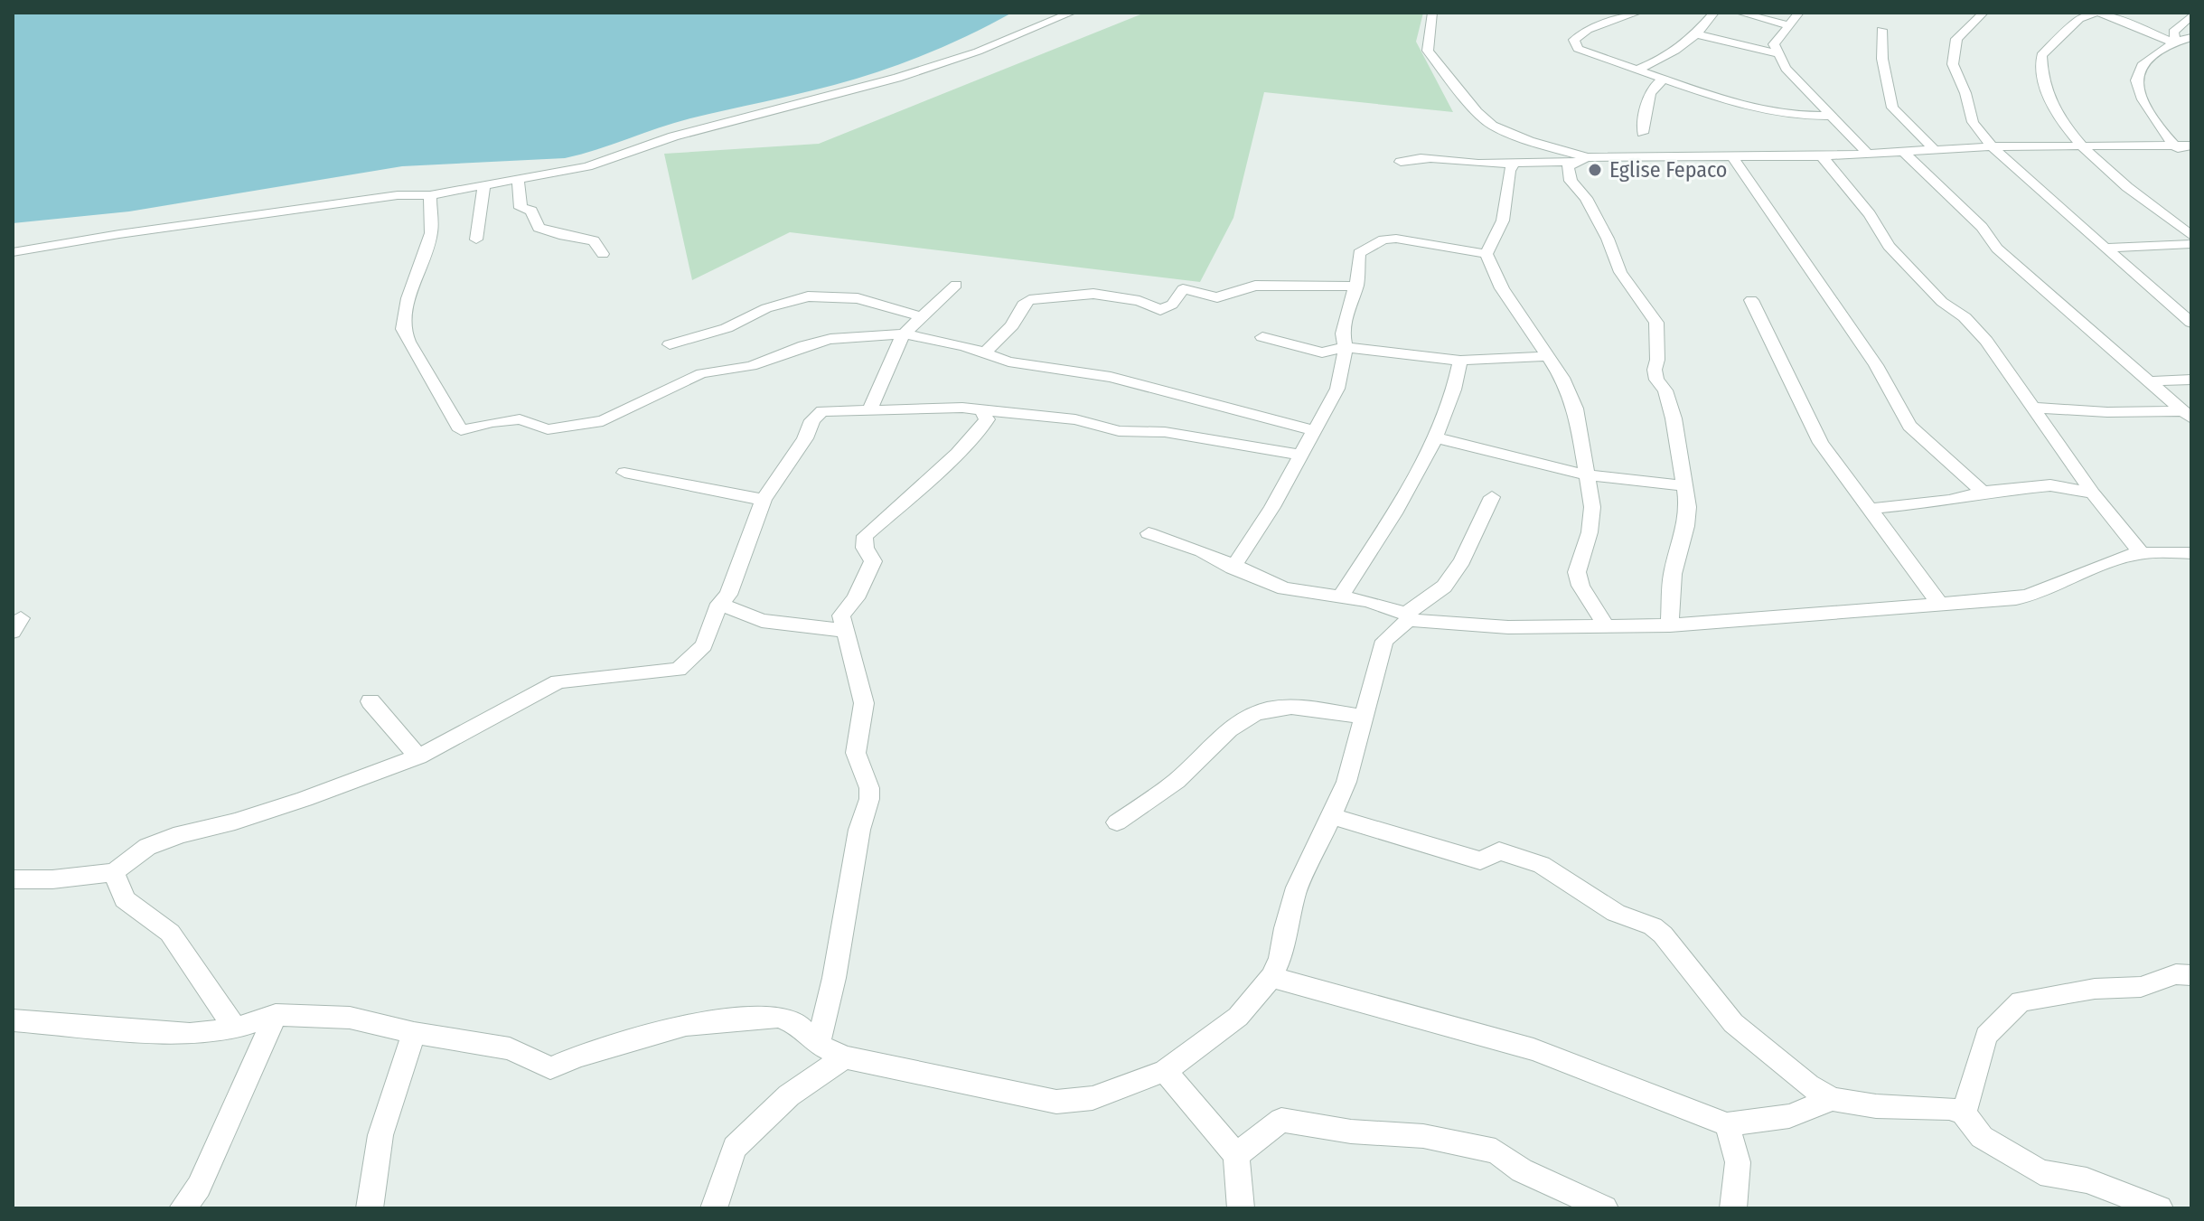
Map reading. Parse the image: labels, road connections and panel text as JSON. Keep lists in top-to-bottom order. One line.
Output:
{"places":["Eglise Fepaco"]}
